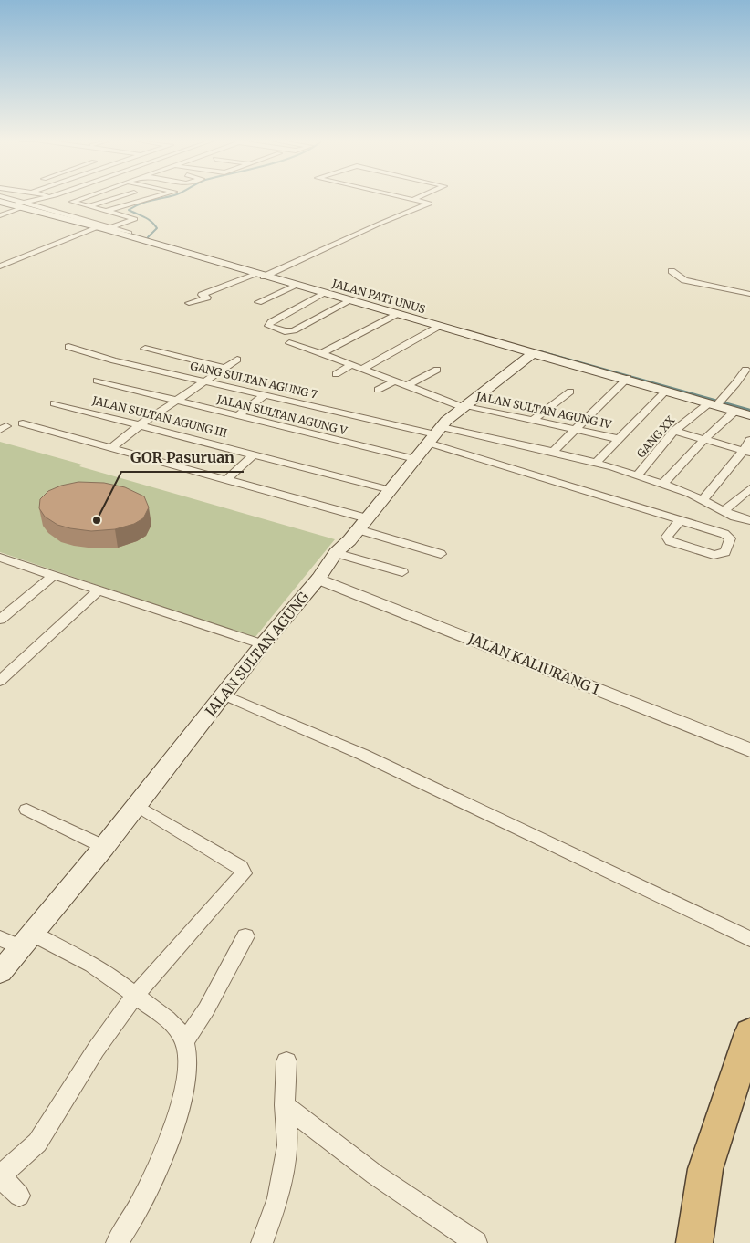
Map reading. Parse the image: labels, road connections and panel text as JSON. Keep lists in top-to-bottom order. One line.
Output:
{"streets":{"main road":["JALAN PATI UNUS","JALAN SULTAN AGUNG"],"street":["GANG SULTAN AGUNG 7","JALAN SULTAN AGUNG IV","JALAN SULTAN AGUNG V","JALAN SULTAN AGUNG III","GANG XX","JALAN KALIURANG 1"]},"crossings":[["JALAN PATI UNUS","GANG XX"],["JALAN PATI UNUS","JALAN SULTAN AGUNG"],["GANG SULTAN AGUNG 7","JALAN SULTAN AGUNG"],["JALAN SULTAN AGUNG IV","JALAN SULTAN AGUNG"],["JALAN SULTAN AGUNG V","JALAN SULTAN AGUNG"],["JALAN SULTAN AGUNG III","JALAN SULTAN AGUNG"],["JALAN SULTAN AGUNG","JALAN KALIURANG 1"]],"places":["GOR Pasuruan"]}
